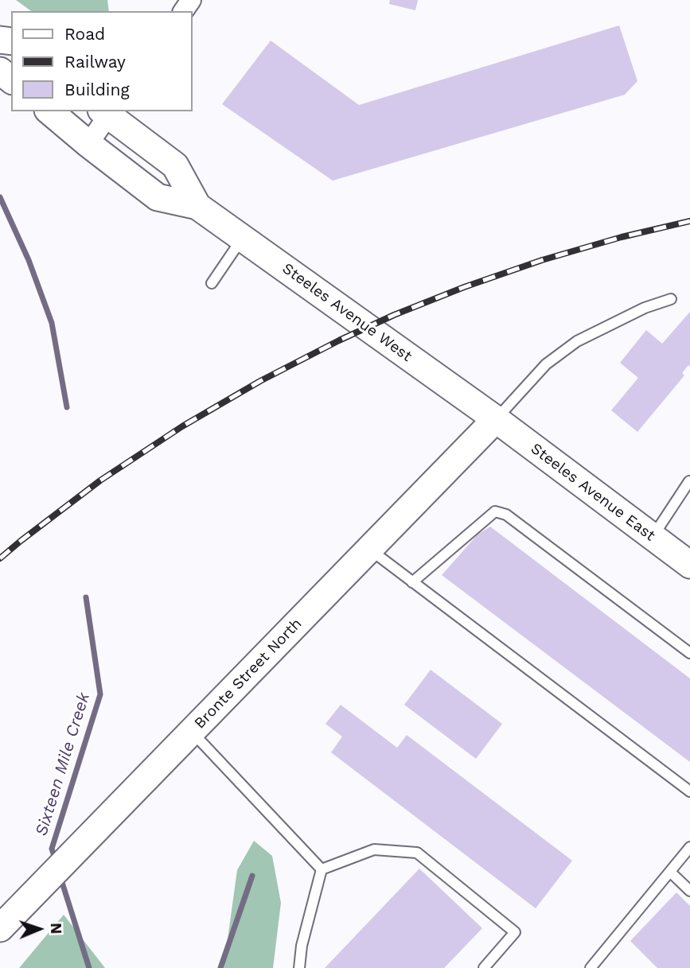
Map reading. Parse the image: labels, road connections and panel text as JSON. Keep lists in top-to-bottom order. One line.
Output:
{"streets":{"main road":["Steeles Avenue West","Steeles Avenue East","Bronte Street North"]},"crossings":[["Steeles Avenue West","Steeles Avenue East"],["Steeles Avenue West","Bronte Street North"],["Steeles Avenue East","Bronte Street North"]],"water":["Sixteen Mile Creek"],"legend":["Road","Railway","Building"],"north":"right"}
